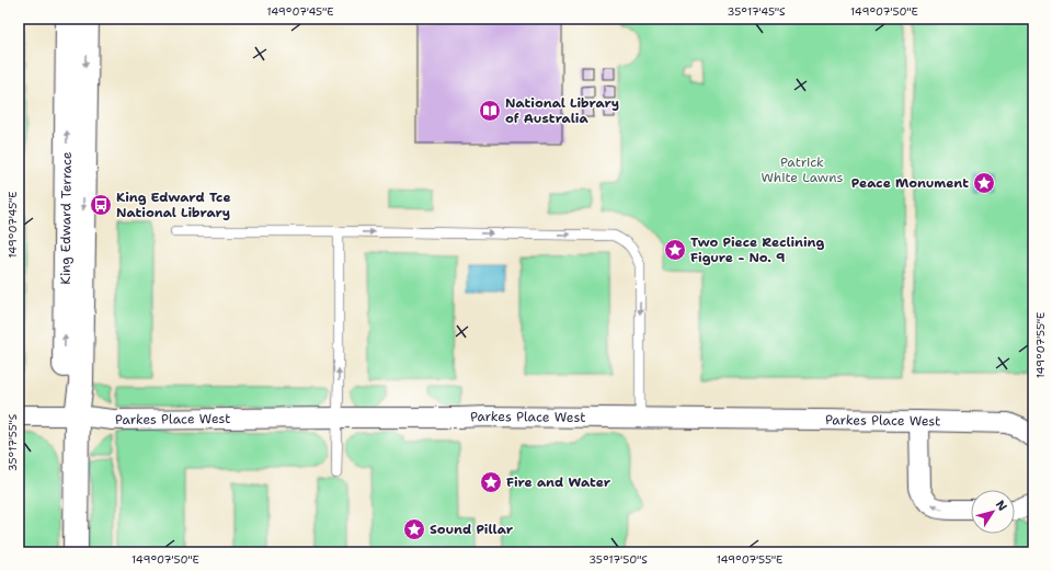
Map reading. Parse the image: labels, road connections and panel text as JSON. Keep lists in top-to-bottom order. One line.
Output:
{"streets":{"main road":["King Edward Terrace"],"street":["Parkes Place West"]},"crossings":[["King Edward Terrace","Parkes Place West"]],"parks":["Patrick White Lawns"],"places":{"library":["National Library of Australia"],"place":["Peace Monument","Two Piece Reclining Figure - No. 9","Fire and Water","Sound Pillar"],"bus stop":["King Edward Tce National Library"]},"north":"top right","coordinates":["149°07'45\"E","35°17'45\"S","149°07'50\"E","149°07'55\"E","35°17'55\"S","35°17'50\"S"]}
